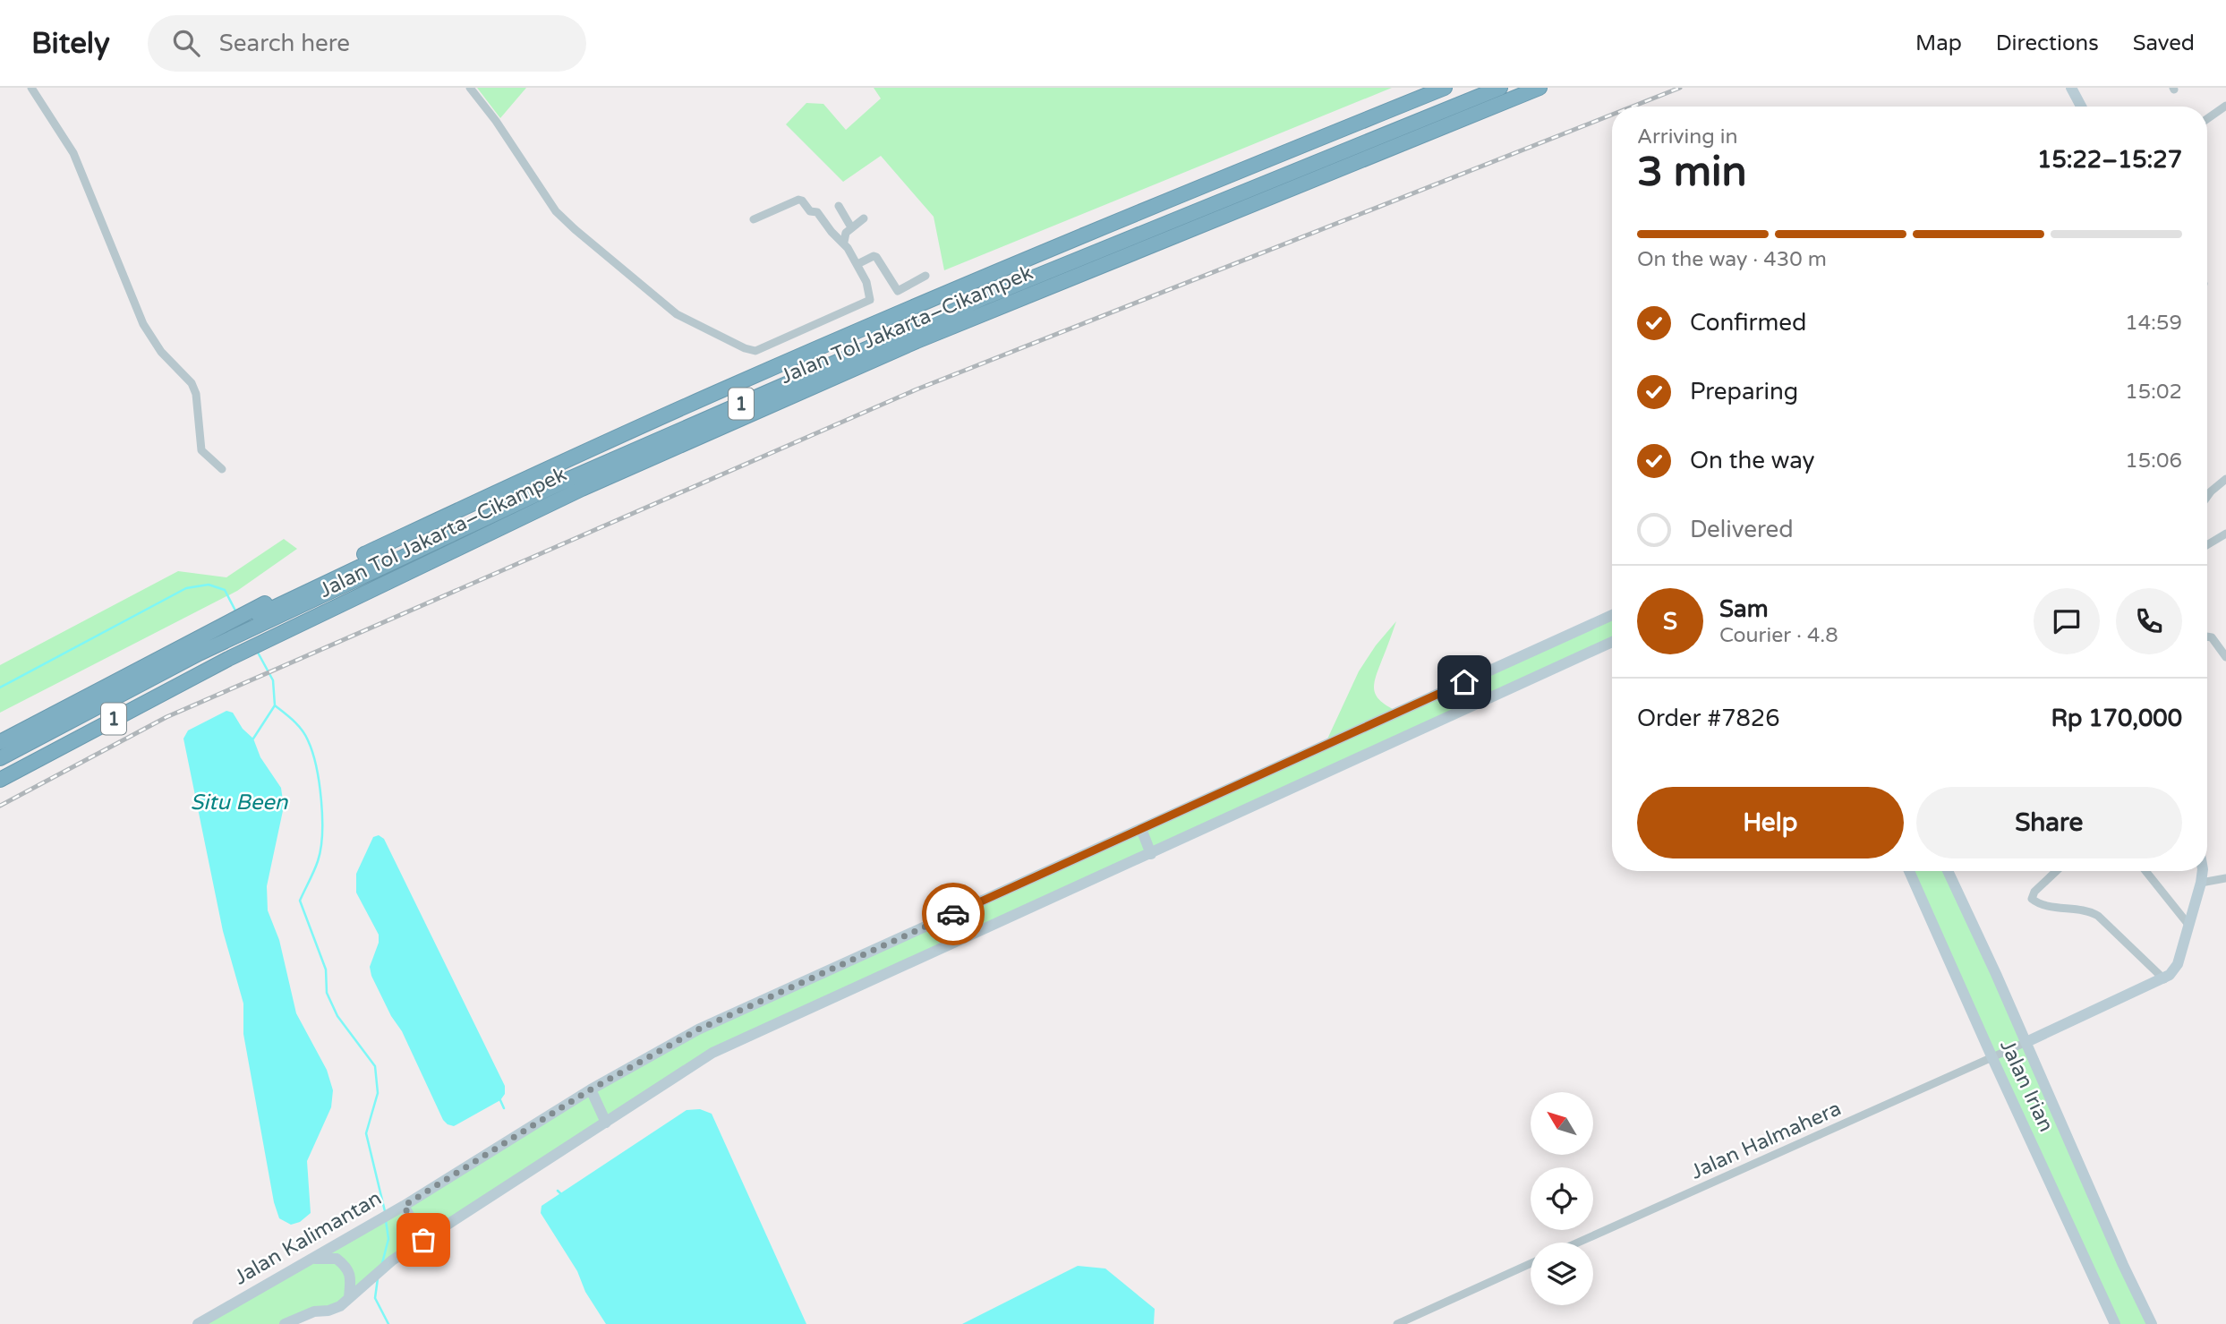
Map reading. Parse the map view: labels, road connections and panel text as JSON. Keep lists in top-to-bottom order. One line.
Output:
{"streets":{"highway":["Jalan Tol Jakarta–Cikampek","1"],"street":["Jalan Irian","Jalan Halmahera","Jalan Kalimantan"]},"crossings":[["Jalan Irian","Jalan Halmahera"]],"water":["Situ Been"],"north":"top left","page":{"header":"Bitely","search":"Search here","nav":["Map","Directions","Saved"],"heading":["3 min","Arriving in","15:22–15:27"],"panel":["Sam","Courier · 4.8","Order #7826","Rp 170,000"],"bar":"On the way · 430 m","list":[["Confirmed","14:59"],["Preparing","15:02"],["On the way","15:06"],"Delivered"],"round":"S","buttons":["Help","Share"]}}
